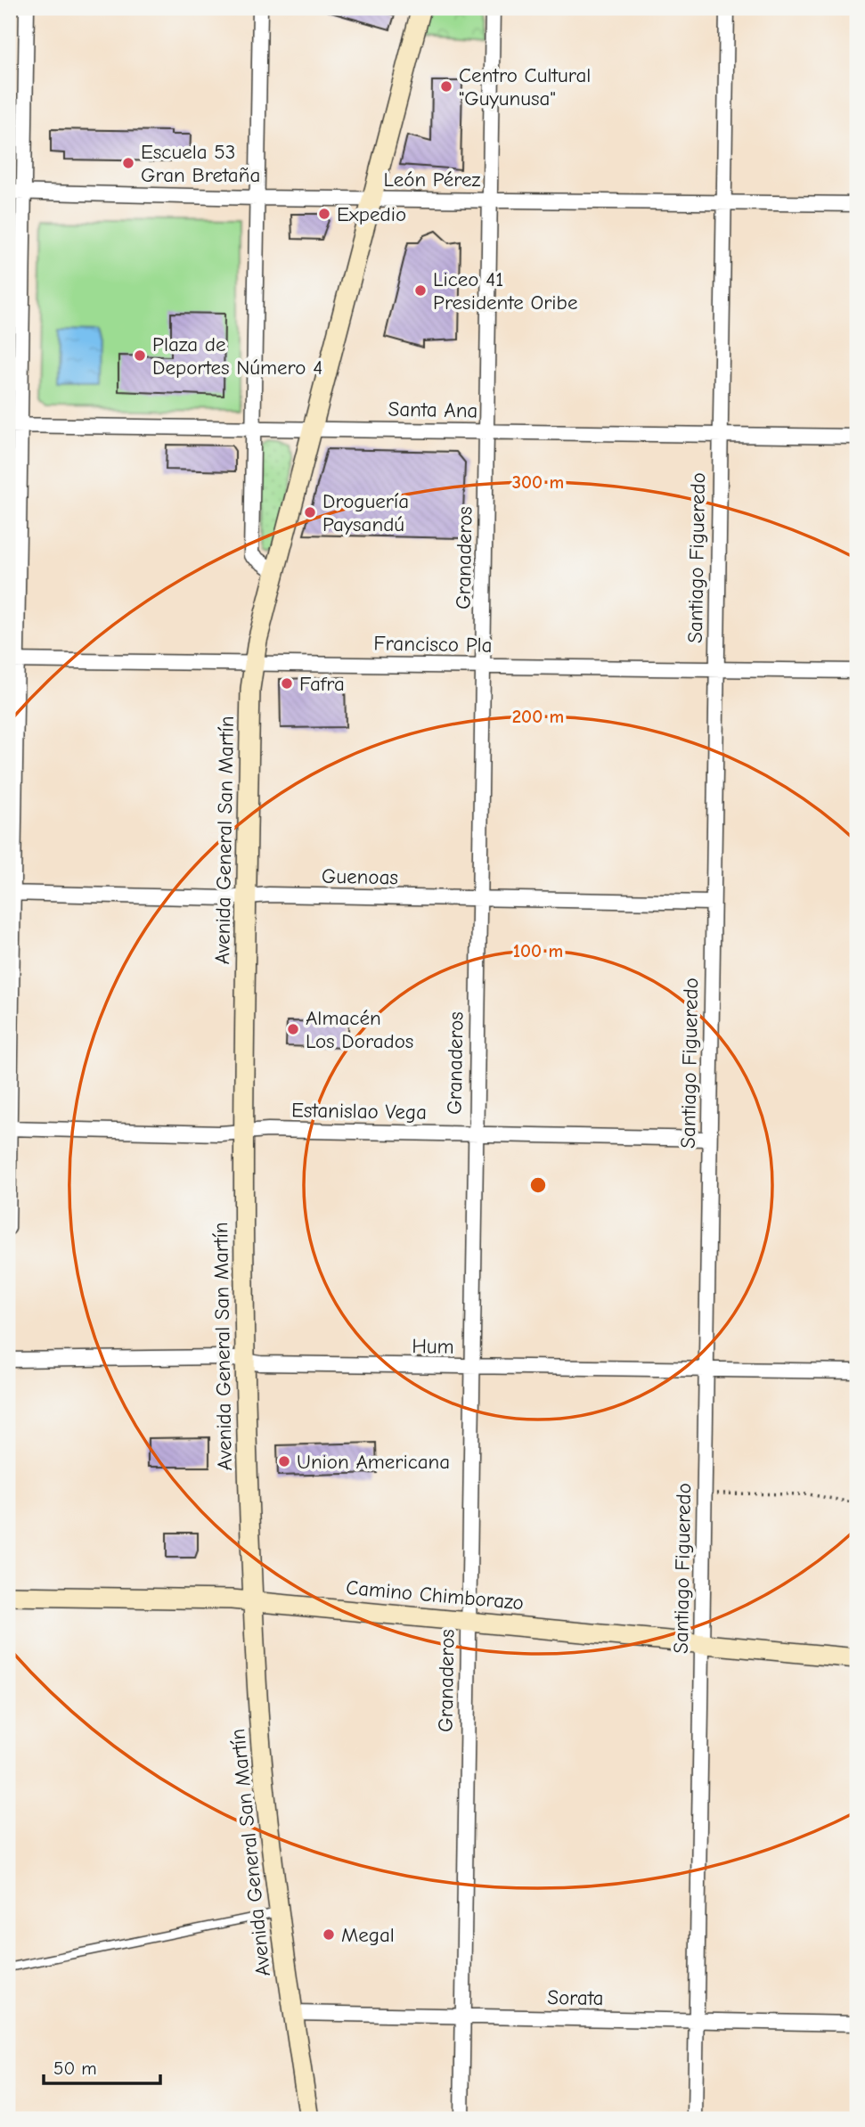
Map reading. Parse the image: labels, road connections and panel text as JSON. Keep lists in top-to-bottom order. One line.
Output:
{"streets":{"main road":["Avenida General San Martín","Camino Chimborazo"],"street":["León Pérez","Santa Ana","Granaderos","Santiago Figueredo","Francisco Pla","Guenoas","Estanislao Vega","Hum","Sorata"]},"crossings":[["León Pérez","Granaderos"],["León Pérez","Santiago Figueredo"],["León Pérez","Avenida General San Martín"],["Santa Ana","Granaderos"],["Santa Ana","Santiago Figueredo"],["Santa Ana","Avenida General San Martín"],["Granaderos","Francisco Pla"],["Granaderos","Guenoas"],["Granaderos","Estanislao Vega"],["Granaderos","Hum"],["Granaderos","Camino Chimborazo"],["Granaderos","Sorata"],["Santiago Figueredo","Francisco Pla"],["Santiago Figueredo","Guenoas"],["Santiago Figueredo","Estanislao Vega"],["Santiago Figueredo","Hum"],["Santiago Figueredo","Camino Chimborazo"],["Santiago Figueredo","Sorata"],["Francisco Pla","Avenida General San Martín"],["Avenida General San Martín","Guenoas"],["Avenida General San Martín","Estanislao Vega"],["Avenida General San Martín","Hum"],["Avenida General San Martín","Camino Chimborazo"],["Avenida General San Martín","Sorata"]],"places":["Centro Cultural \"Guyunusa\"","Escuela 53 Gran Bretaña","Expedio","Liceo 41 Presidente Oribe","Plaza de Deportes Número 4","Droguería Paysandú","Fafra","Almacén Los Dorados","Union Americana","Megal"],"scale_bar":"50 m","rings":["300 m","200 m","100 m"]}
